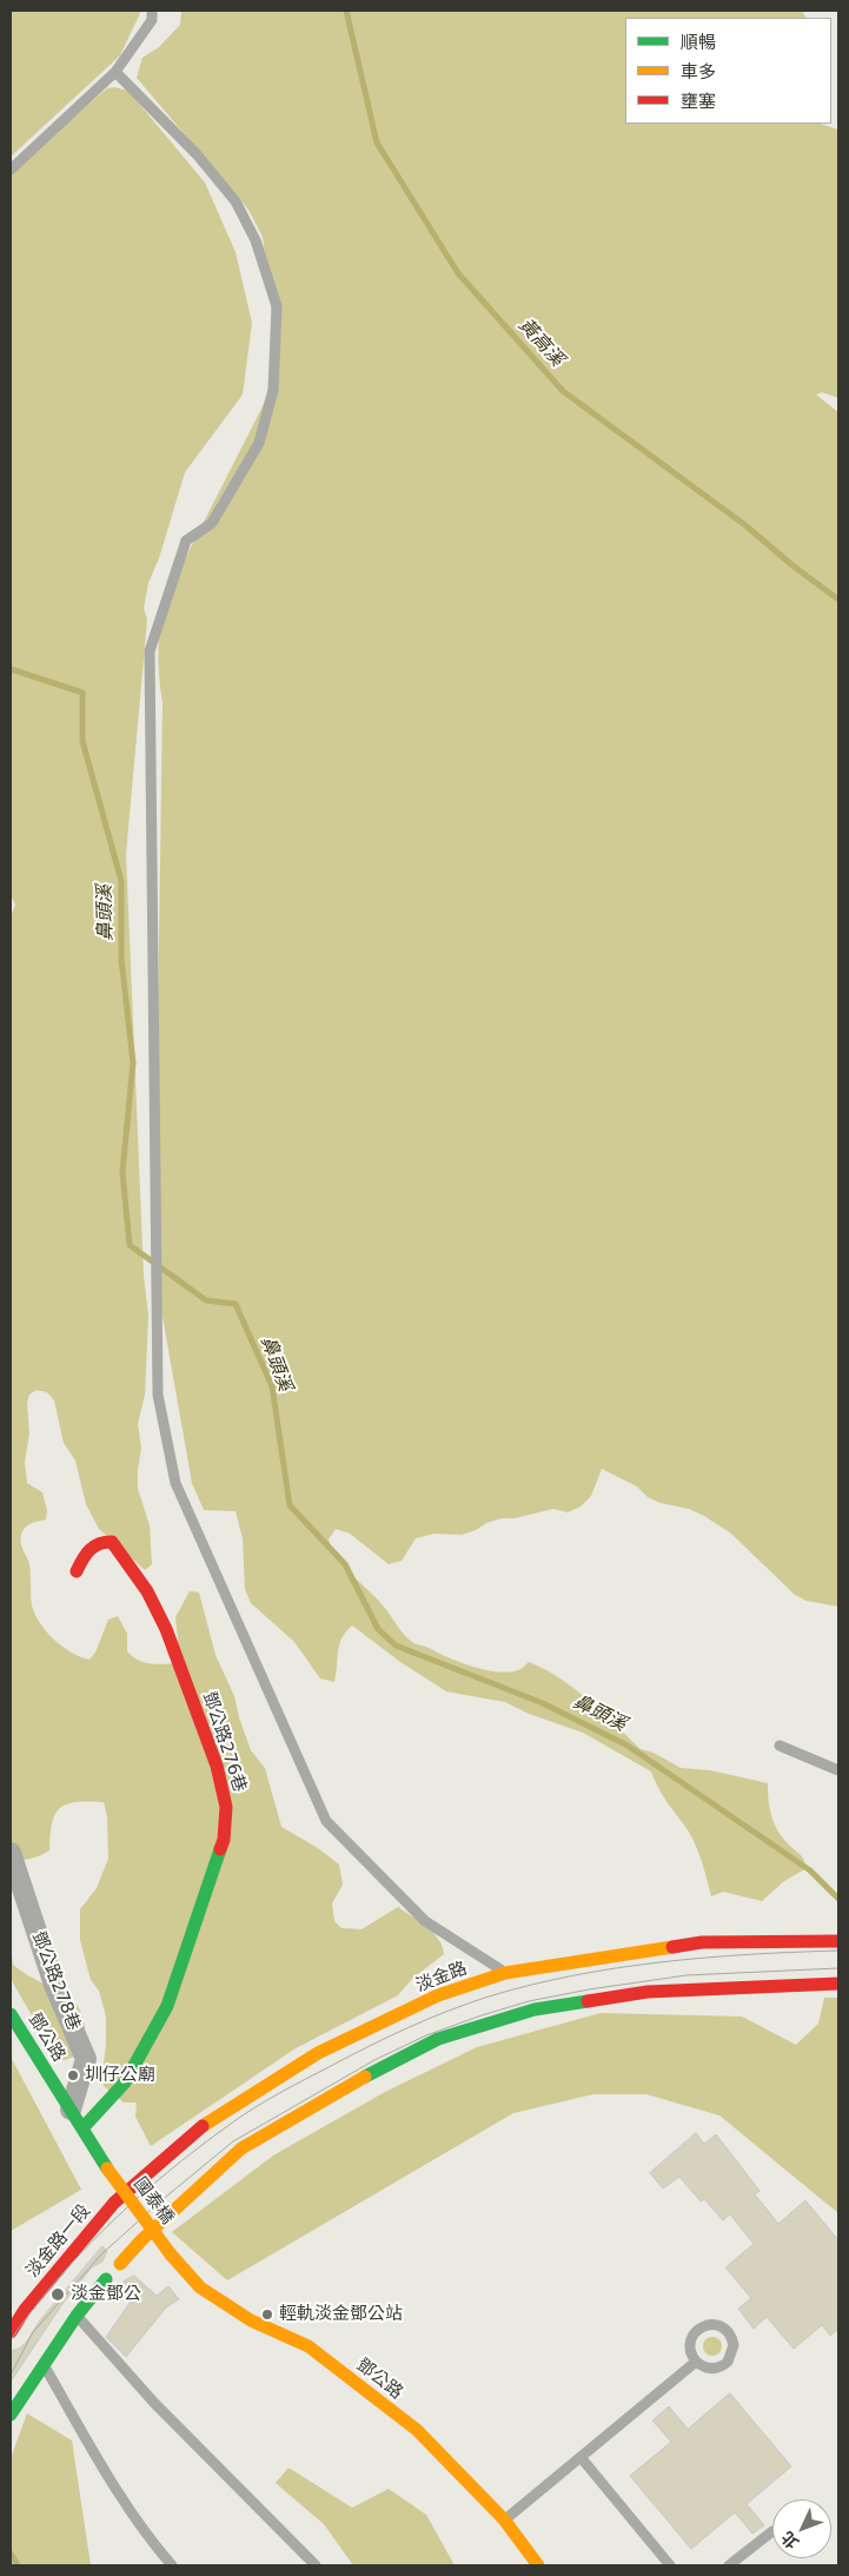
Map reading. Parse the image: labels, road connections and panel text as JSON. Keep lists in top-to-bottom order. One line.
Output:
{"streets":{"main road":["鄧公路276巷","淡金路","鄧公路","國泰橋","淡金路一段"],"street":["鄧公路278巷"]},"crossings":[["鄧公路276巷","鄧公路"],["淡金路","淡金路一段"],["鄧公路278巷","鄧公路"],["鄧公路","國泰橋"]],"water":["黃高溪","鼻頭溪"],"places":["圳仔公廟","淡金鄧公","輕軌淡金鄧公站"],"legend":["順暢","車多","壅塞"],"north":"bottom left"}
